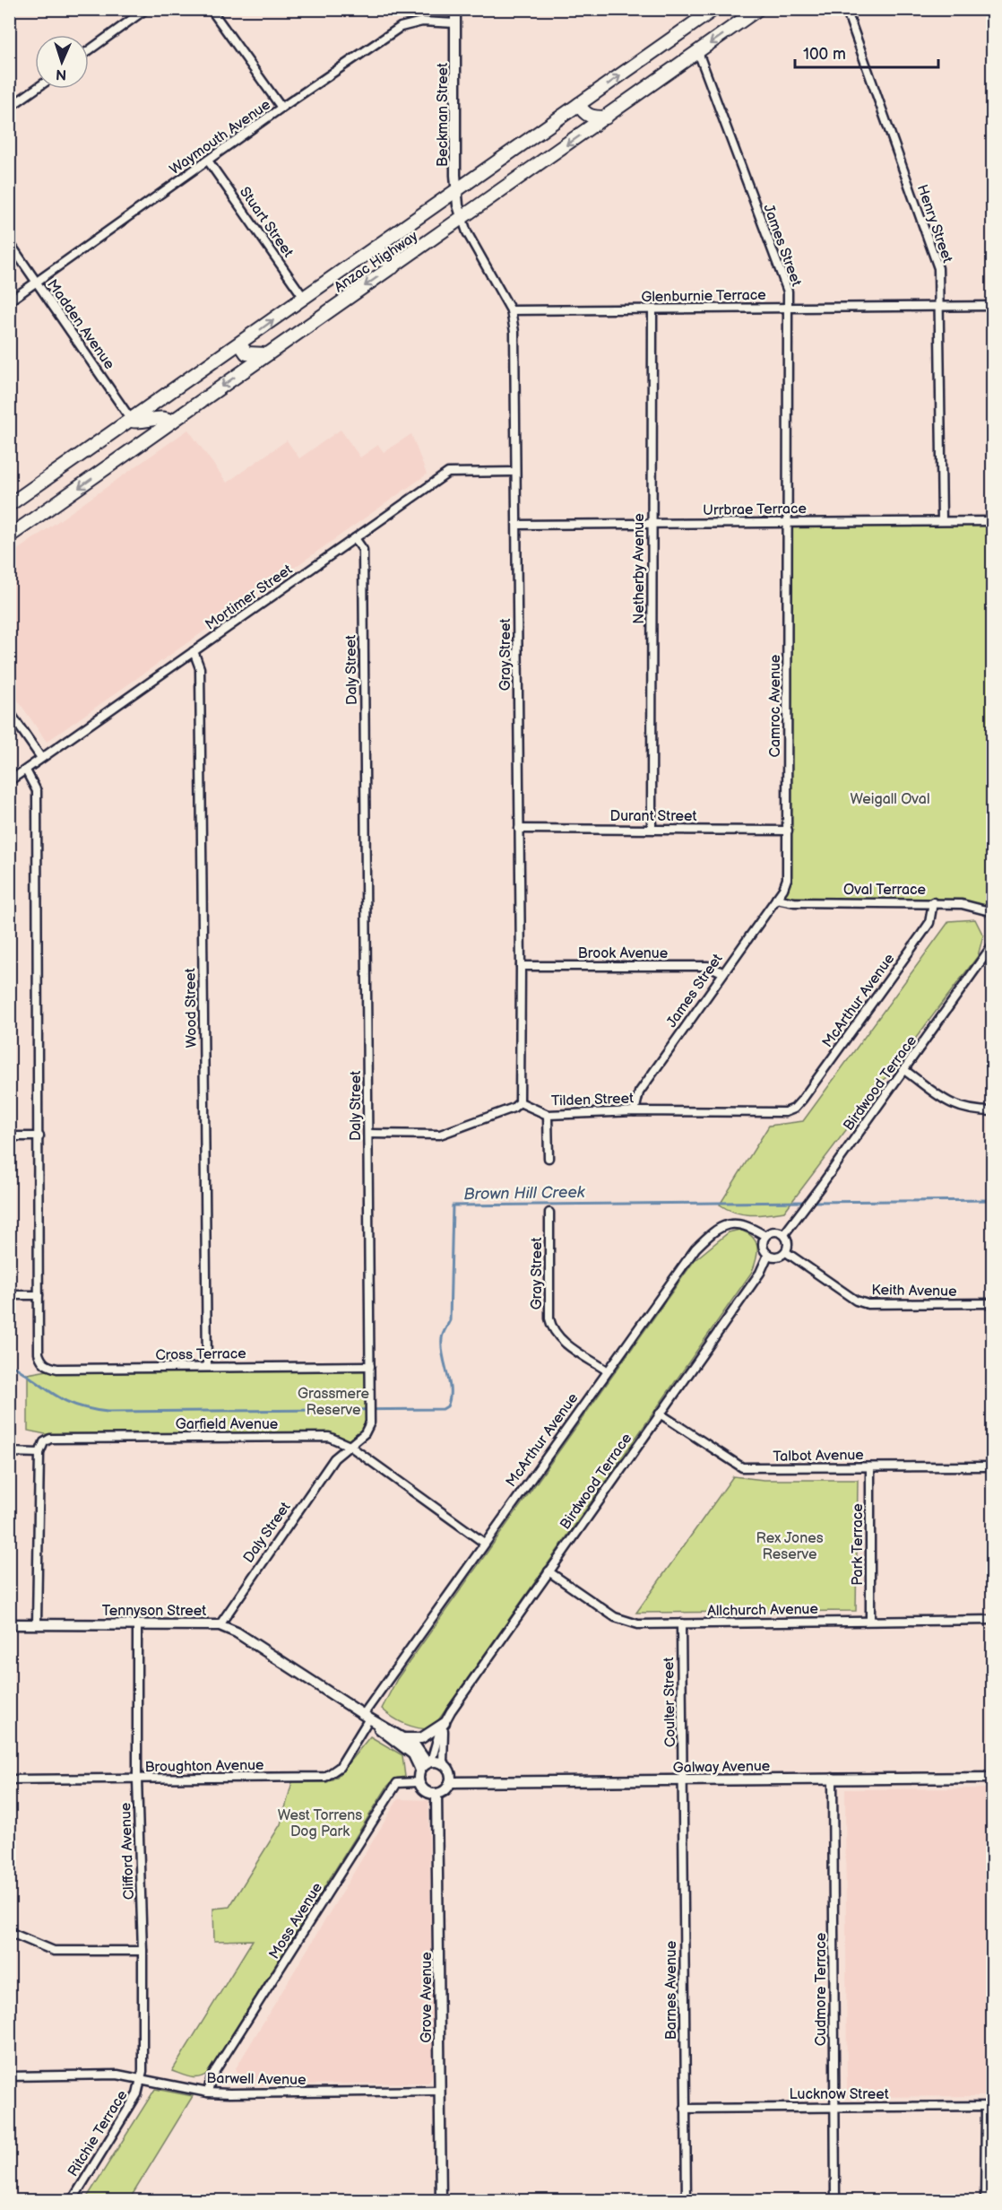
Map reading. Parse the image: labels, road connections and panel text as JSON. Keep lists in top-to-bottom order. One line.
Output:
{"streets":{"highway":["Anzac Highway"],"street":["Beckman Street","Waymouth Avenue","Stuart Street","Henry Street","James Street","Glenburnie Terrace","Madden Avenue","Urrbrae Terrace","Netherby Avenue","Mortimer Street","Gray Street","Daly Street","Camroc Avenue","Durant Street","Oval Terrace","Brook Avenue","McArthur Avenue","Wood Street","Birdwood Terrace","Tilden Street","Keith Avenue","Cross Terrace","Garfield Avenue","Talbot Avenue","Park Terrace","Allchurch Avenue","Tennyson Street","Coulter Street","Broughton Avenue","Galway Avenue","Clifford Avenue","Moss Avenue","Cudmore Terrace","Barnes Avenue","Grove Avenue","Barwell Avenue","Lucknow Street","Ritchie Terrace"]},"crossings":[["Beckman Street","Waymouth Avenue"],["Beckman Street","Anzac Highway"],["Beckman Street","Gray Street"],["Waymouth Avenue","Stuart Street"],["Waymouth Avenue","Madden Avenue"],["Stuart Street","Anzac Highway"],["Henry Street","Glenburnie Terrace"],["Henry Street","Urrbrae Terrace"],["James Street","Anzac Highway"],["James Street","Glenburnie Terrace"],["James Street","Urrbrae Terrace"],["James Street","Camroc Avenue"],["James Street","Oval Terrace"],["James Street","Brook Avenue"],["James Street","Tilden Street"],["Anzac Highway","Madden Avenue"],["Anzac Highway","Gray Street"],["Glenburnie Terrace","Netherby Avenue"],["Glenburnie Terrace","Gray Street"],["Urrbrae Terrace","Netherby Avenue"],["Urrbrae Terrace","Gray Street"],["Urrbrae Terrace","Camroc Avenue"],["Netherby Avenue","Durant Street"],["Mortimer Street","Gray Street"],["Mortimer Street","Daly Street"],["Mortimer Street","Wood Street"],["Gray Street","Durant Street"],["Gray Street","Brook Avenue"],["Gray Street","McArthur Avenue"],["Gray Street","Tilden Street"],["Daly Street","Cross Terrace"],["Daly Street","Garfield Avenue"],["Daly Street","Tennyson Street"],["Camroc Avenue","Durant Street"],["Oval Terrace","McArthur Avenue"],["McArthur Avenue","Birdwood Terrace"],["McArthur Avenue","Tilden Street"],["McArthur Avenue","Keith Avenue"],["McArthur Avenue","Garfield Avenue"],["McArthur Avenue","Tennyson Street"],["McArthur Avenue","Broughton Avenue"],["Wood Street","Cross Terrace"],["Birdwood Terrace","Keith Avenue"],["Birdwood Terrace","Talbot Avenue"],["Birdwood Terrace","Allchurch Avenue"],["Birdwood Terrace","Tennyson Street"],["Birdwood Terrace","Galway Avenue"],["Birdwood Terrace","Moss Avenue"],["Birdwood Terrace","Grove Avenue"],["Talbot Avenue","Park Terrace"],["Park Terrace","Allchurch Avenue"],["Allchurch Avenue","Coulter Street"],["Tennyson Street","Broughton Avenue"],["Tennyson Street","Galway Avenue"],["Tennyson Street","Clifford Avenue"],["Tennyson Street","Moss Avenue"],["Tennyson Street","Grove Avenue"],["Coulter Street","Galway Avenue"],["Coulter Street","Barnes Avenue"],["Broughton Avenue","Clifford Avenue"],["Galway Avenue","Moss Avenue"],["Galway Avenue","Cudmore Terrace"],["Galway Avenue","Barnes Avenue"],["Galway Avenue","Grove Avenue"],["Clifford Avenue","Barwell Avenue"],["Clifford Avenue","Ritchie Terrace"],["Moss Avenue","Grove Avenue"],["Moss Avenue","Barwell Avenue"],["Cudmore Terrace","Lucknow Street"],["Barnes Avenue","Lucknow Street"],["Grove Avenue","Barwell Avenue"],["Barwell Avenue","Ritchie Terrace"]],"water":["Brown Hill Creek"],"parks":["Weigall Oval","Grassmere Reserve","Rex Jones Reserve","West Torrens Dog Park"],"scale_bar":"100 m","north":"bottom"}
